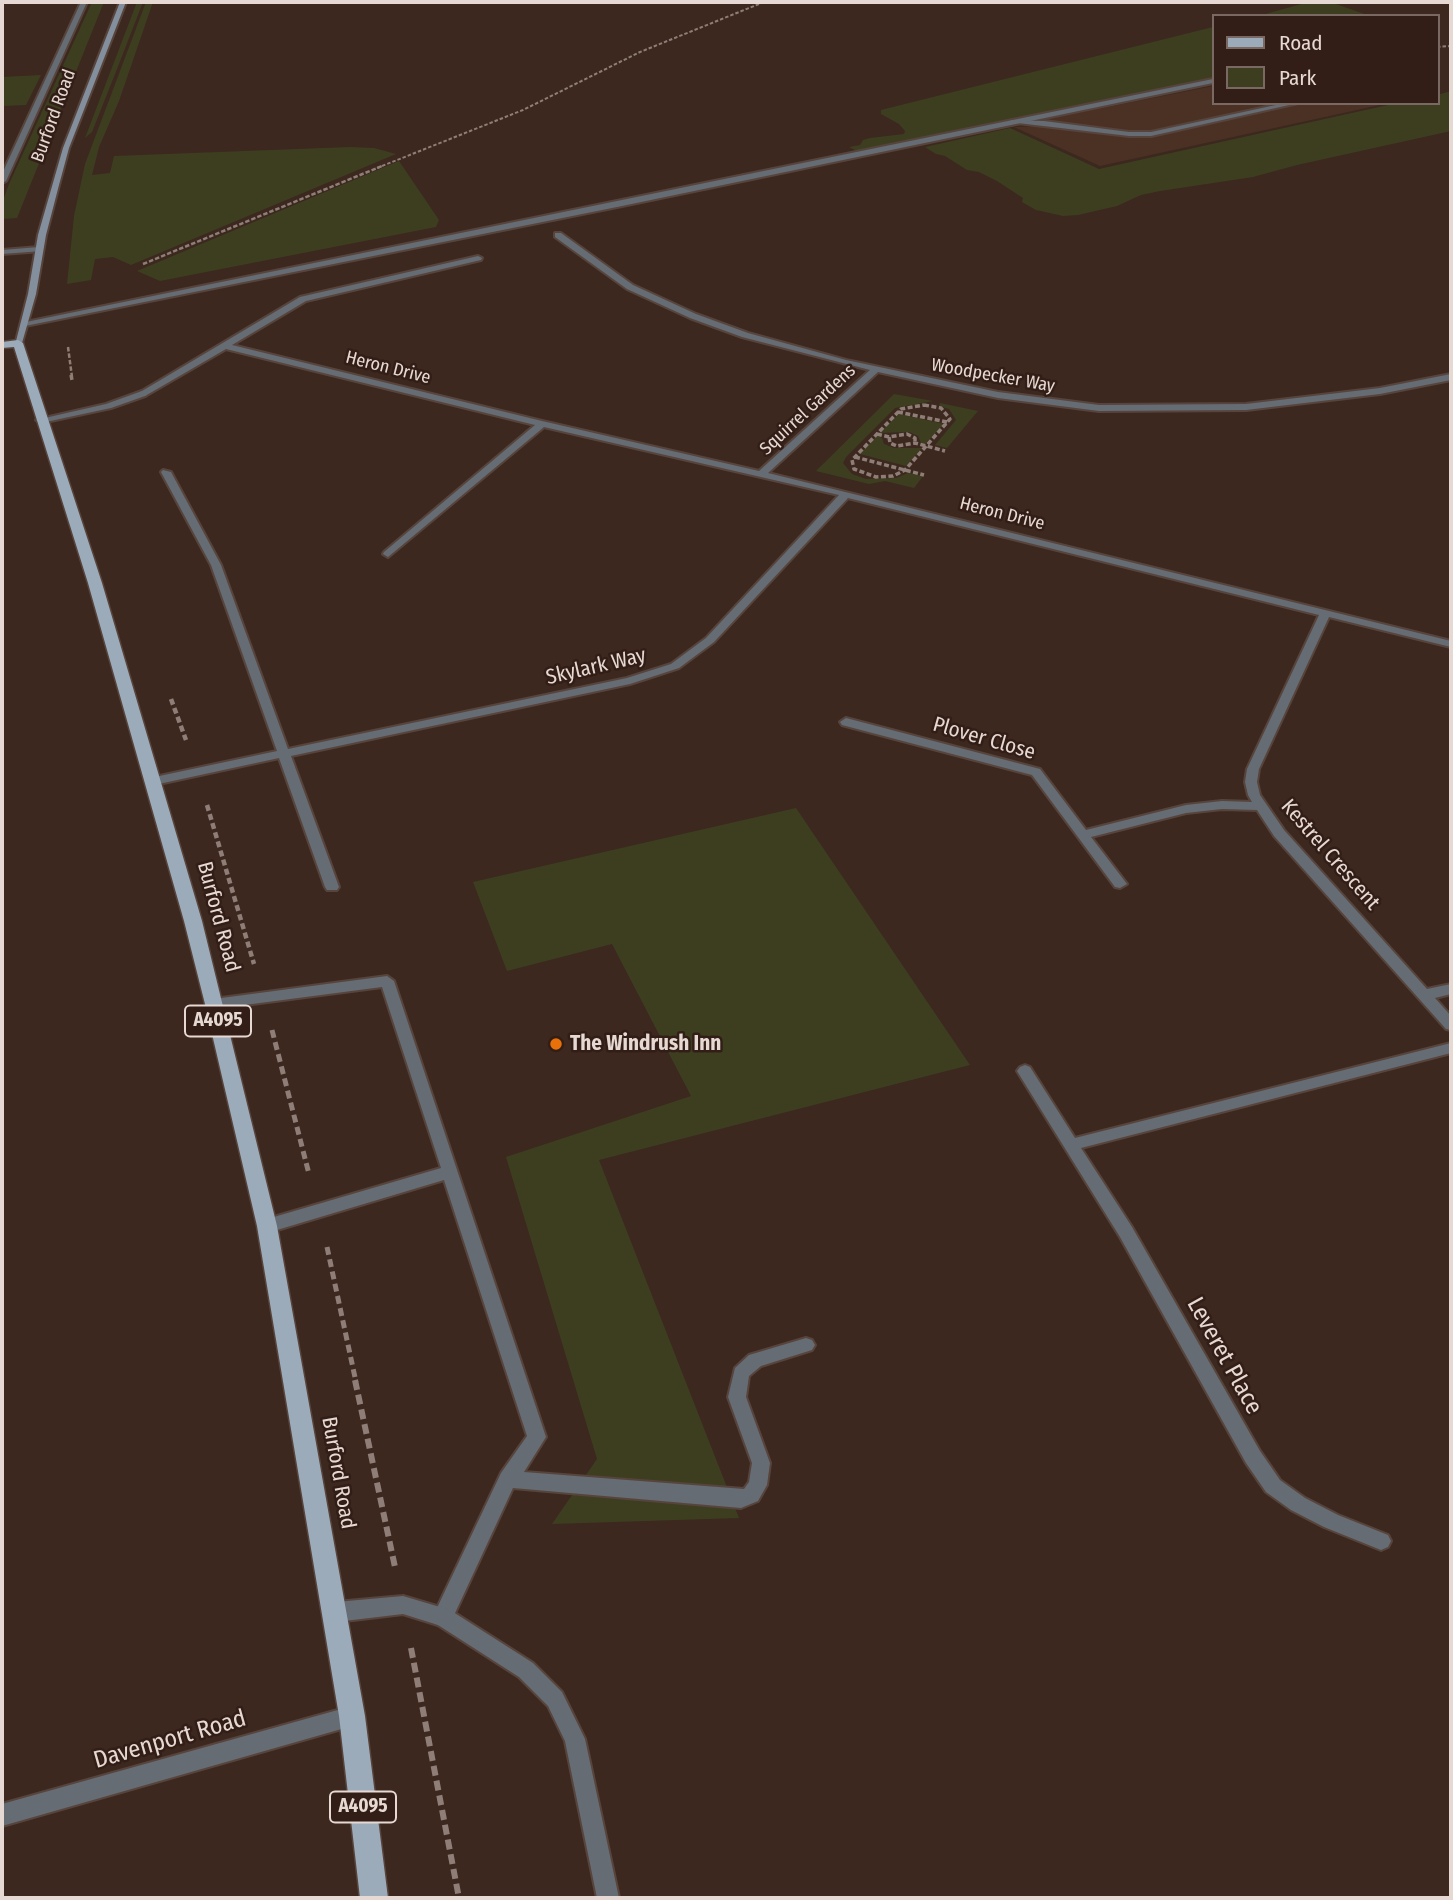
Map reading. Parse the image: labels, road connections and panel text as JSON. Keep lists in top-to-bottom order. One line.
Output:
{"streets":{"main road":["Burford Road","A4095"],"street":["Heron Drive","Woodpecker Way","Squirrel Gardens","Skylark Way","Plover Close","Kestrel Crescent","Leveret Place","Davenport Road"]},"crossings":[["Burford Road","Skylark Way"],["Burford Road","Davenport Road"],["Heron Drive","Squirrel Gardens"],["Heron Drive","Skylark Way"],["Heron Drive","Kestrel Crescent"],["Woodpecker Way","Squirrel Gardens"]],"places":["The Windrush Inn"],"legend":["Road","Park"]}
